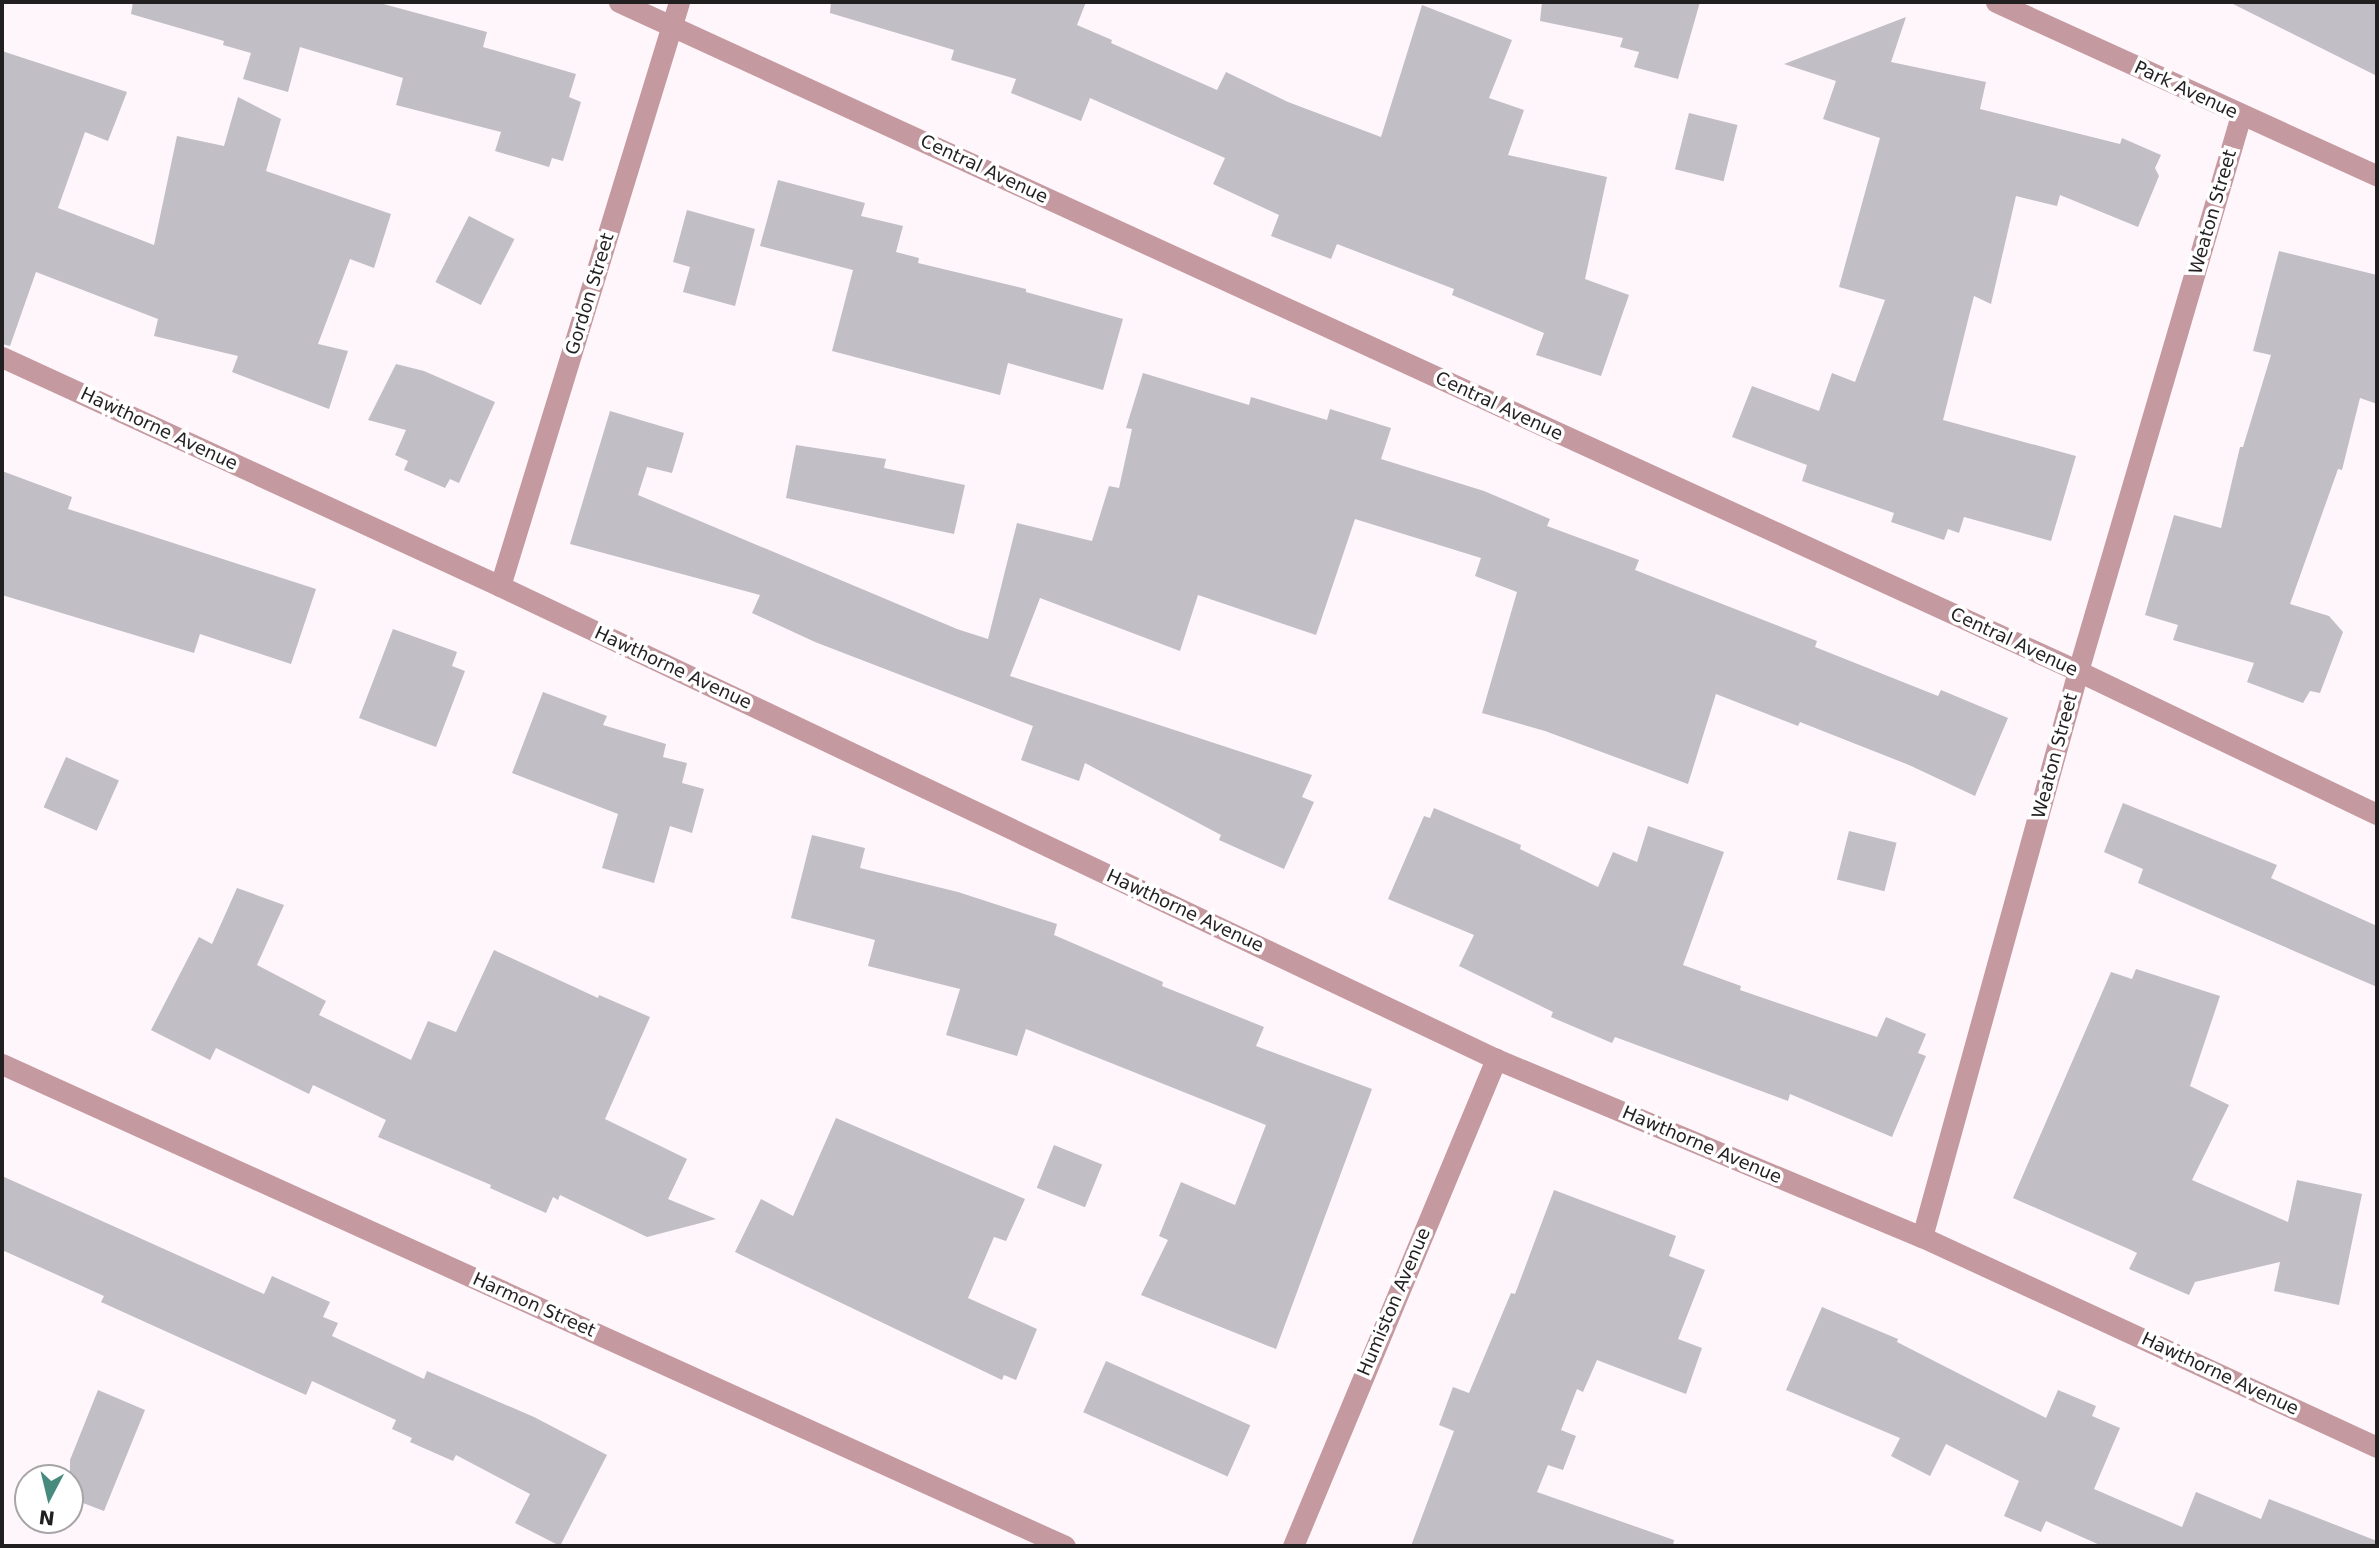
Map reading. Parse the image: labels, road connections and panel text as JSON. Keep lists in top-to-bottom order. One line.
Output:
{"streets":{"street":["Park Avenue","Central Avenue","Weaton Street","Gordon Street","Hawthorne Avenue","Humiston Avenue","Harmon Street"]},"crossings":[["Park Avenue","Weaton Street"],["Central Avenue","Weaton Street"],["Central Avenue","Gordon Street"],["Weaton Street","Hawthorne Avenue"],["Gordon Street","Hawthorne Avenue"],["Hawthorne Avenue","Humiston Avenue"]],"north":"bottom"}
